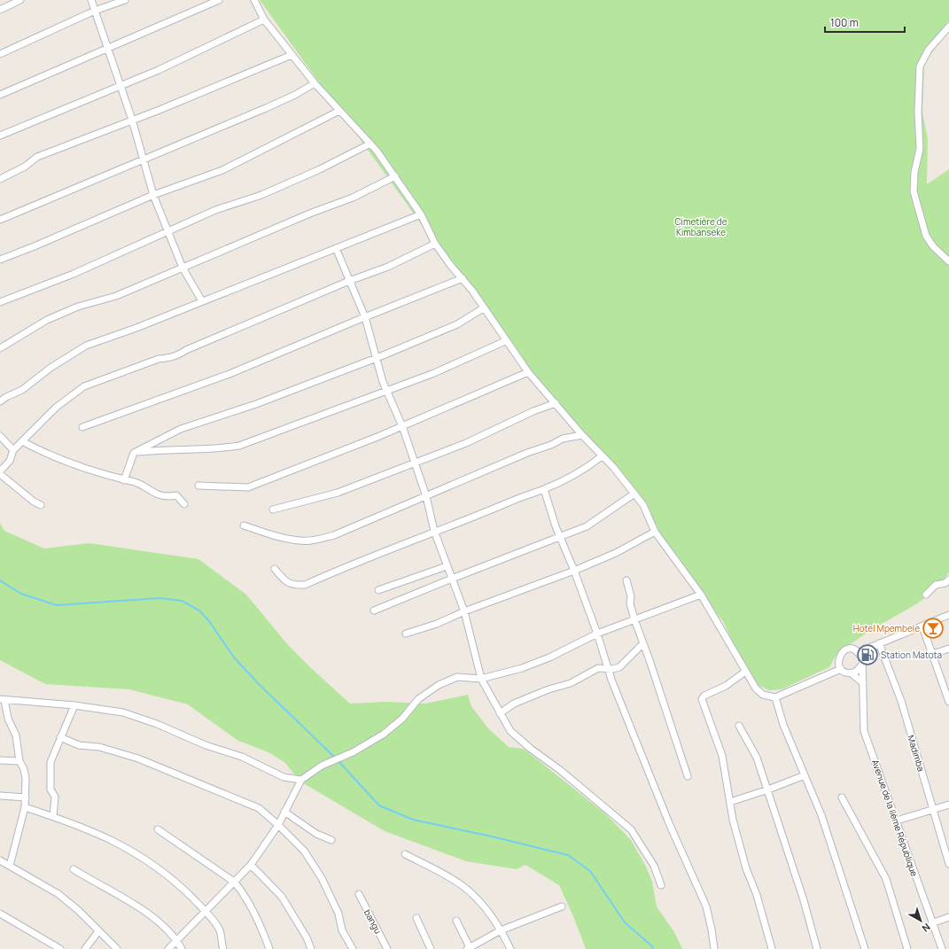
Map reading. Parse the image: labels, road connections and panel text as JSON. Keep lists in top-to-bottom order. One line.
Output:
{"streets":{"street":["Madimba","Avenue de la IIème République","bangu"]},"parks":["Cimetière de Kimbanseke"],"places":{"bar":["Hotel Mpembele"],"fuel station":["Station Matota"]},"scale_bar":"100 m","north":"bottom right"}
